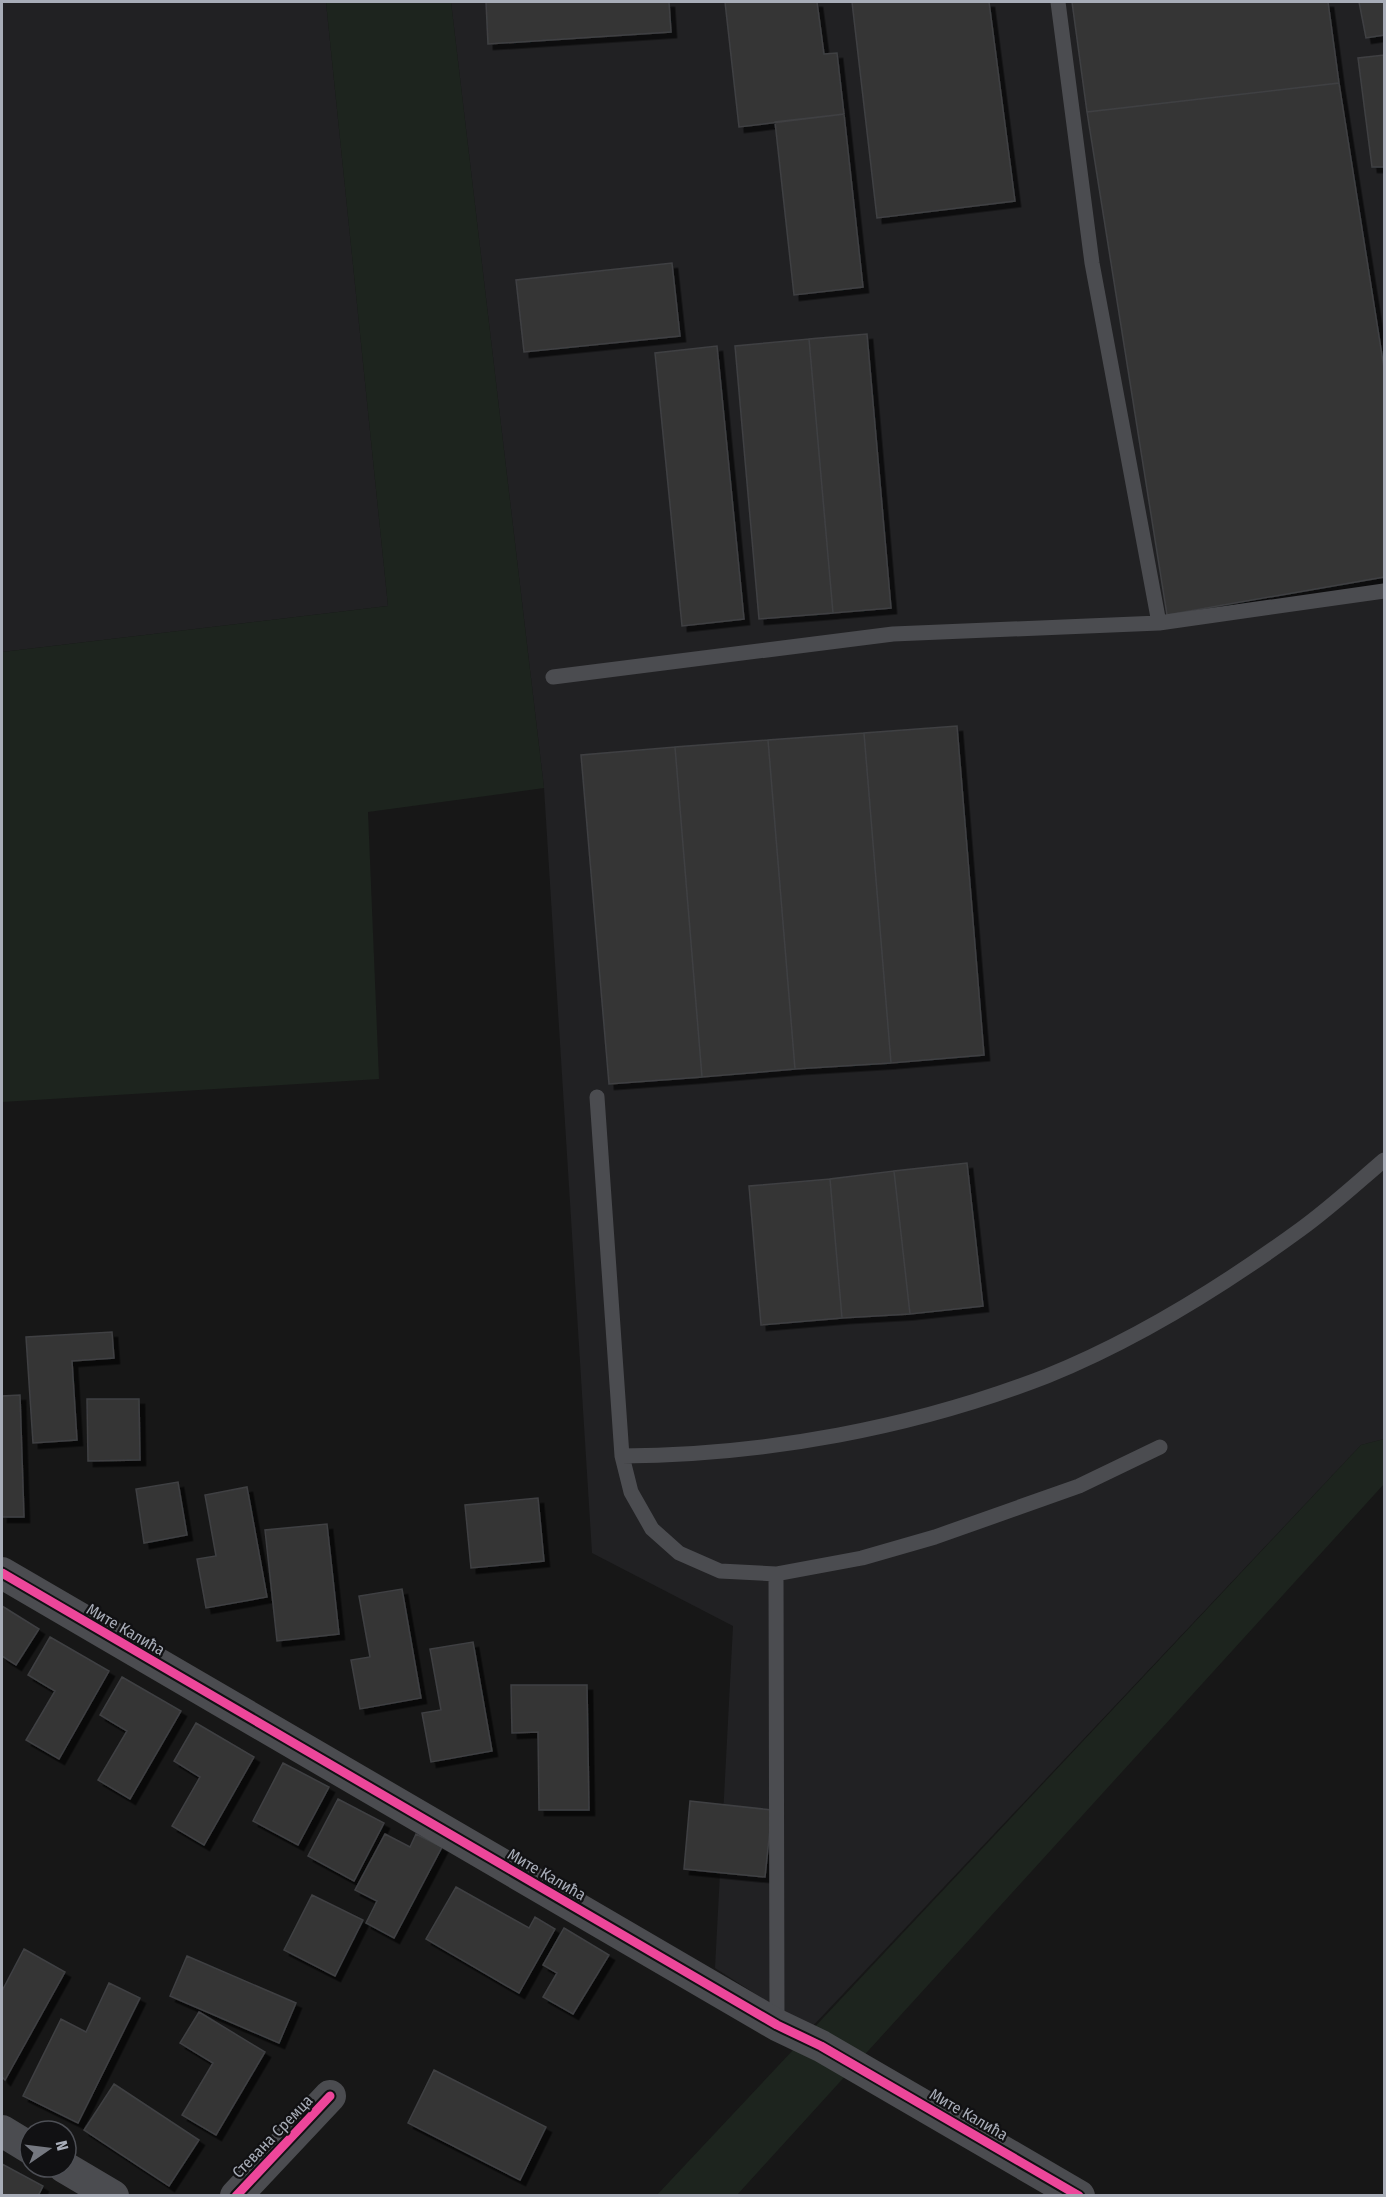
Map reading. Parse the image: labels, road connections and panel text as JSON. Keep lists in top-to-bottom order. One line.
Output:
{"streets":{"street":["Мите Калића","Стевана Сремца"]},"north":"right"}
